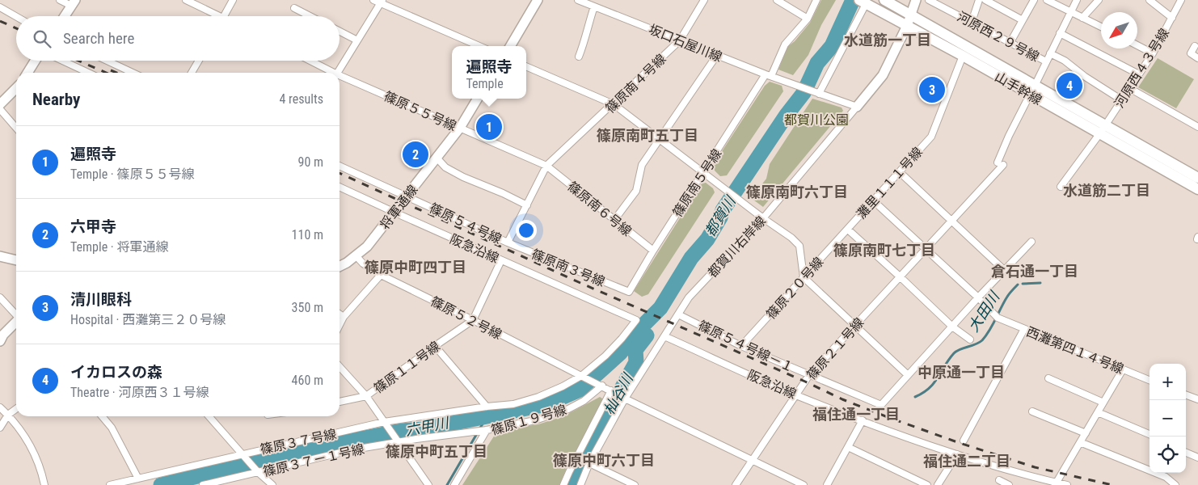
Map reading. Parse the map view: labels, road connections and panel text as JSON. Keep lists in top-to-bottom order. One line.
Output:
{"streets":{"main road":["山手幹線"],"street":["河原西２９号線","坂口石屋川線","河原西４３号線","篠原南４号線","篠原５５号線","篠原南５号線","灘里１１１号線","将軍通線","篠原南６号線","篠原５４号線","都賀川右岸線","阪急沿線","篠原南３号線","篠原２０号線","篠原５２号線","篠原５４号線－１","篠原２１号線","西灘第四１４号線","篠原１１号線","篠原１９号線","篠原３７号線","篠原３７－１号線"]},"crossings":[["坂口石屋川線","篠原南４号線"],["坂口石屋川線","篠原南５号線"],["河原西４３号線","山手幹線"],["篠原南４号線","篠原５５号線"],["篠原南４号線","篠原南６号線"],["篠原南４号線","篠原５４号線"],["篠原南４号線","篠原南３号線"],["山手幹線","灘里１１１号線"],["山手幹線","都賀川右岸線"],["山手幹線","篠原２１号線"],["篠原５５号線","将軍通線"],["篠原５５号線","篠原南６号線"],["篠原南５号線","篠原南６号線"],["篠原南５号線","篠原南３号線"],["灘里１１１号線","篠原２０号線"],["将軍通線","篠原５４号線"],["将軍通線","阪急沿線"],["将軍通線","篠原５２号線"],["篠原５４号線","篠原南３号線"],["都賀川右岸線","篠原５４号線－１"],["阪急沿線","篠原２１号線"],["阪急沿線","篠原１９号線"],["篠原２０号線","篠原５４号線－１"],["篠原５２号線","篠原１１号線"],["篠原５２号線","篠原１９号線"],["篠原５４号線－１","篠原２１号線"],["篠原１９号線","篠原３７号線"],["篠原１９号線","篠原３７－１号線"]],"districts":["水道筋一丁目","篠原南町五丁目","水道筋二丁目","篠原南町六丁目","篠原南町七丁目","篠原中町四丁目","倉石通一丁目","中原通一丁目","福住通一丁目","篠原中町五丁目","篠原中町六丁目","福住通二丁目"],"water":["都賀川","大田川","杣谷川","六甲川"],"parks":["都賀川公園"],"north":"bottom left","page":{"search":"Search here","popup":["遍照寺","Temple"],"pins":["4","3","1","2"],"heading":["Nearby","4 results"],"list":[{"mark":"1","name":"遍照寺","note":"Temple · 篠原５５号線","value":"90 m"},{"mark":"2","name":"六甲寺","note":"Temple · 将軍通線","value":"110 m"},{"mark":"3","name":"清川眼科","note":"Hospital · 西灘第三２０号線","value":"350 m"},{"mark":"4","name":"イカロスの森","note":"Theatre · 河原西３１号線","value":"460 m"}],"map_buttons":["+","−"]}}
